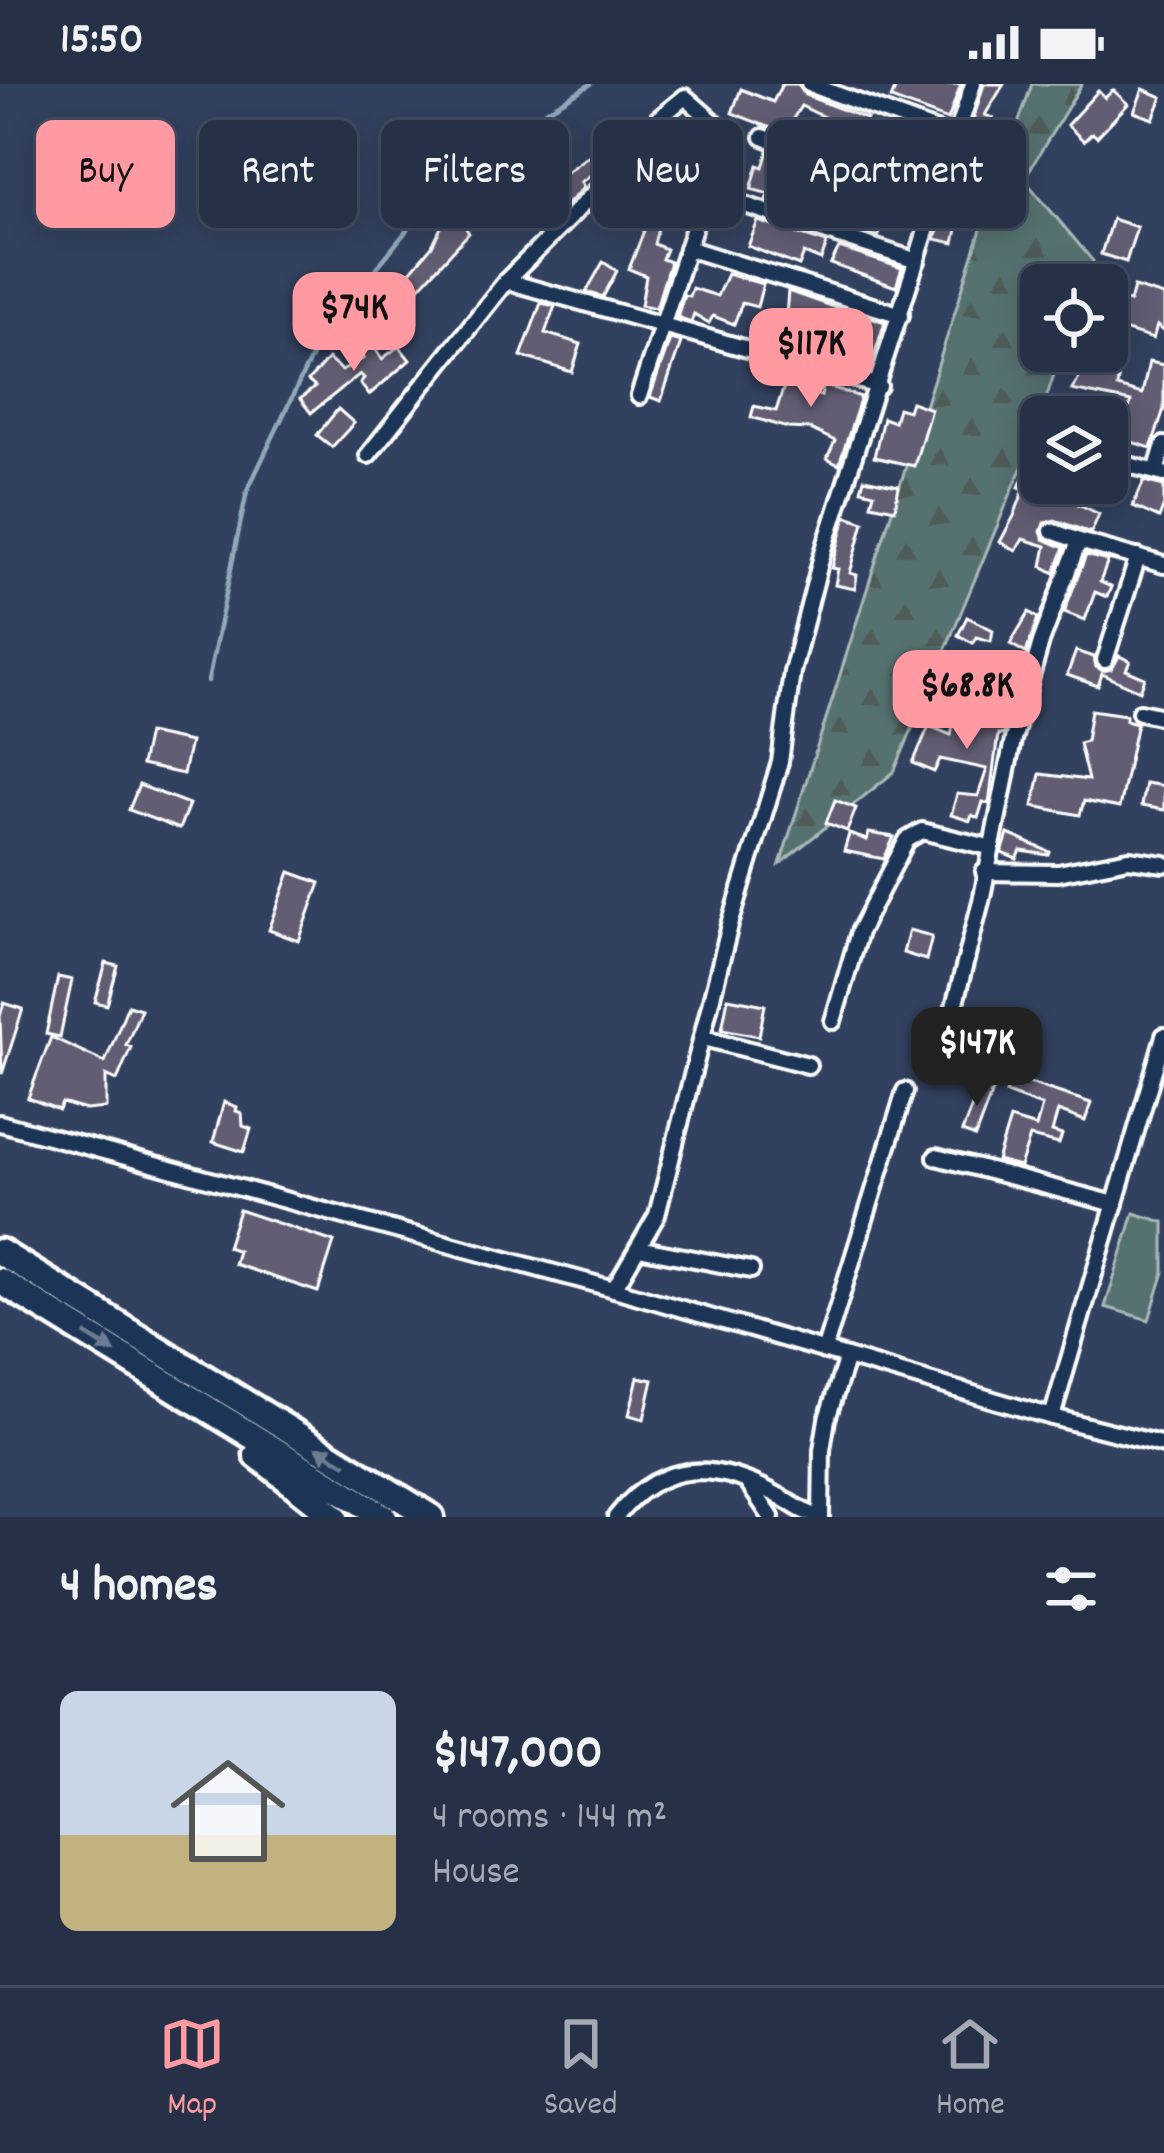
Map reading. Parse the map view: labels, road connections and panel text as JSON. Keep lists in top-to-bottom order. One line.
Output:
{"page":{"status":"15:50","chip":["Buy","Rent","Filters","New","Apartment"],"price":["$74K","$117K","$68.8K","$147K"],"heading":"4 homes","list":[{"name":"$147,000","note":"4 rooms · 144 m² · House"}],"tabs":["Map","Saved","Home"]}}
